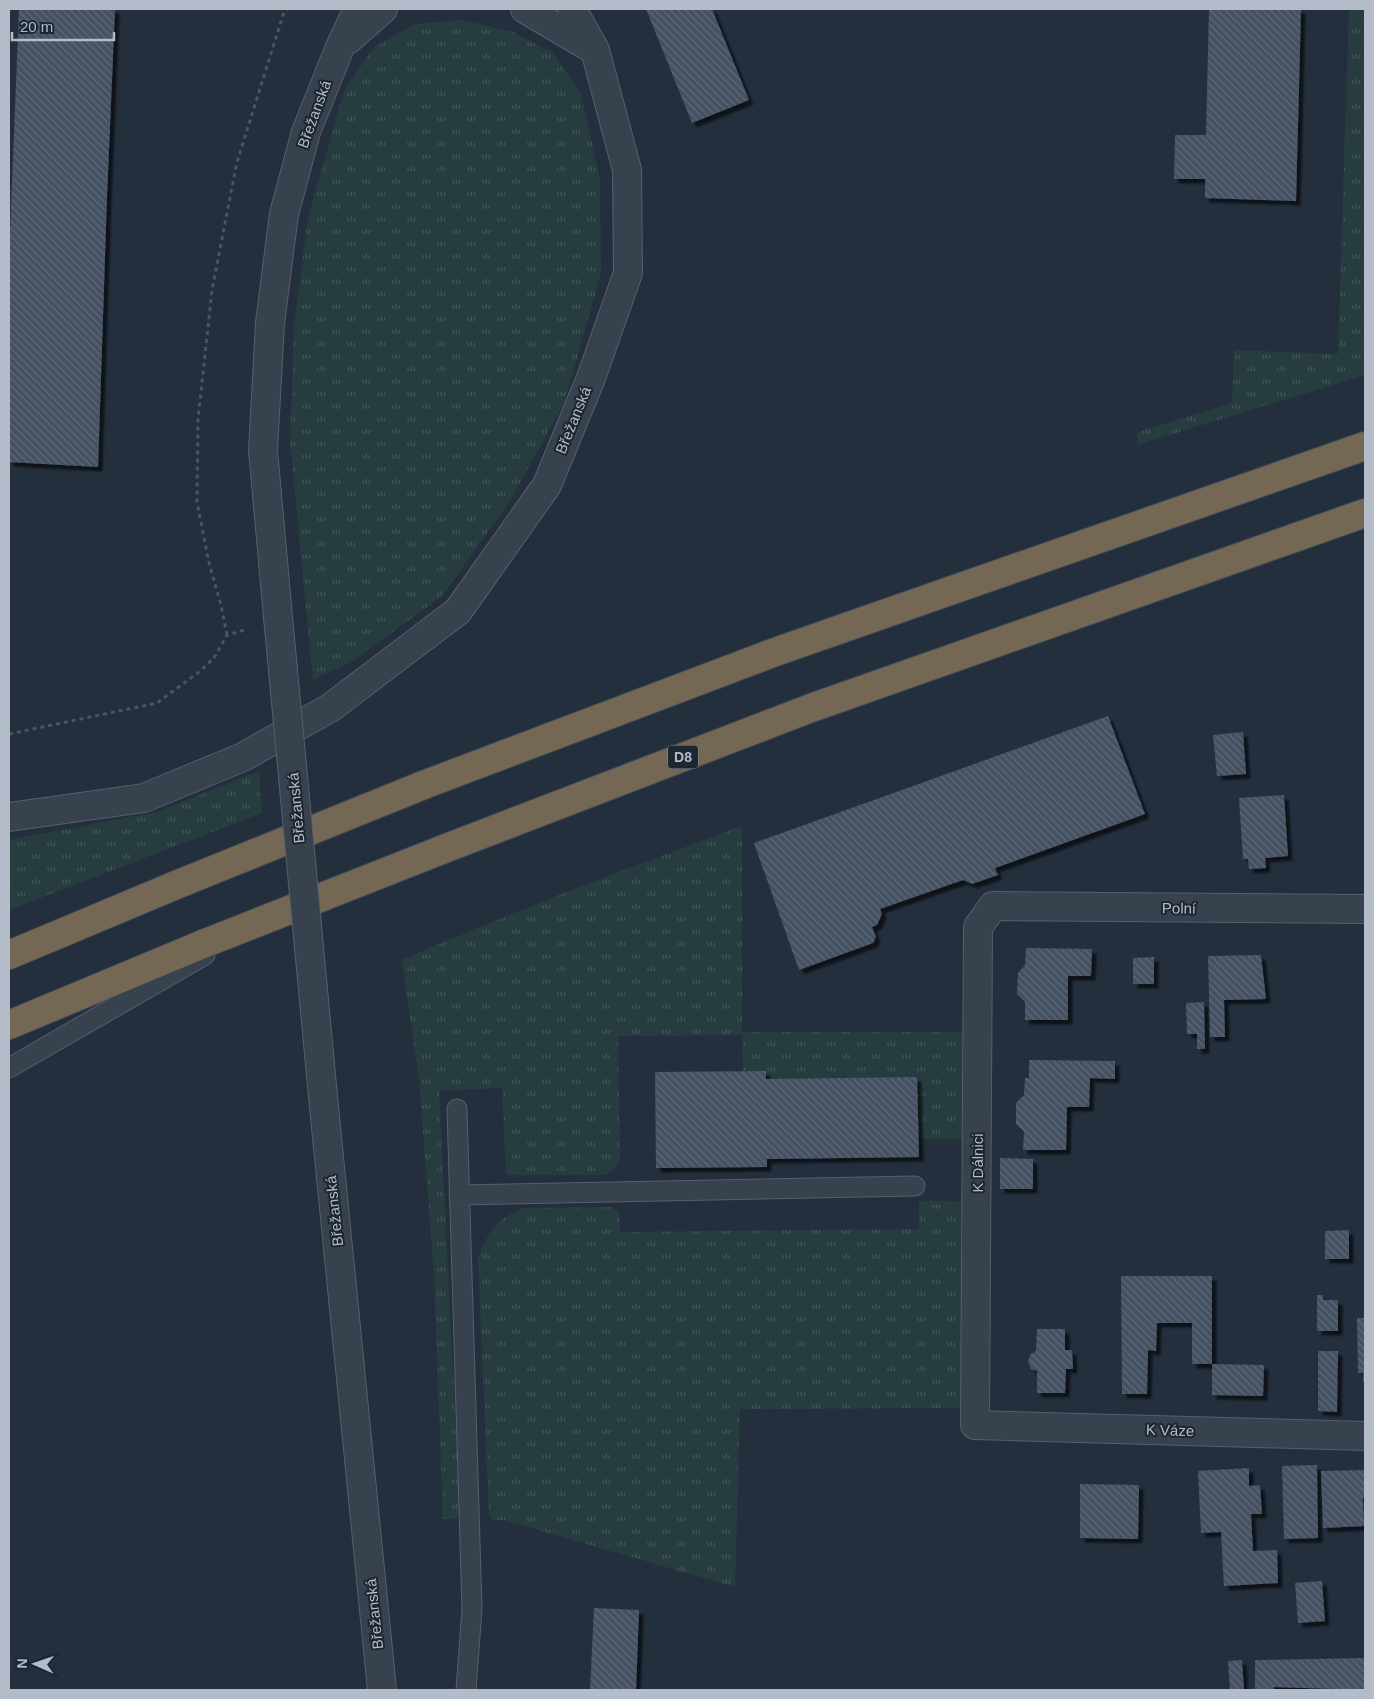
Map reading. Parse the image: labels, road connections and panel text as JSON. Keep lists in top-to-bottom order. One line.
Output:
{"streets":{"highway":["D8"],"street":["Břežanská","Polní","K Dálnici","K Váze"]},"crossings":[["Polní","K Dálnici"],["K Dálnici","K Váze"]],"scale_bar":"20 m","north":"left"}
